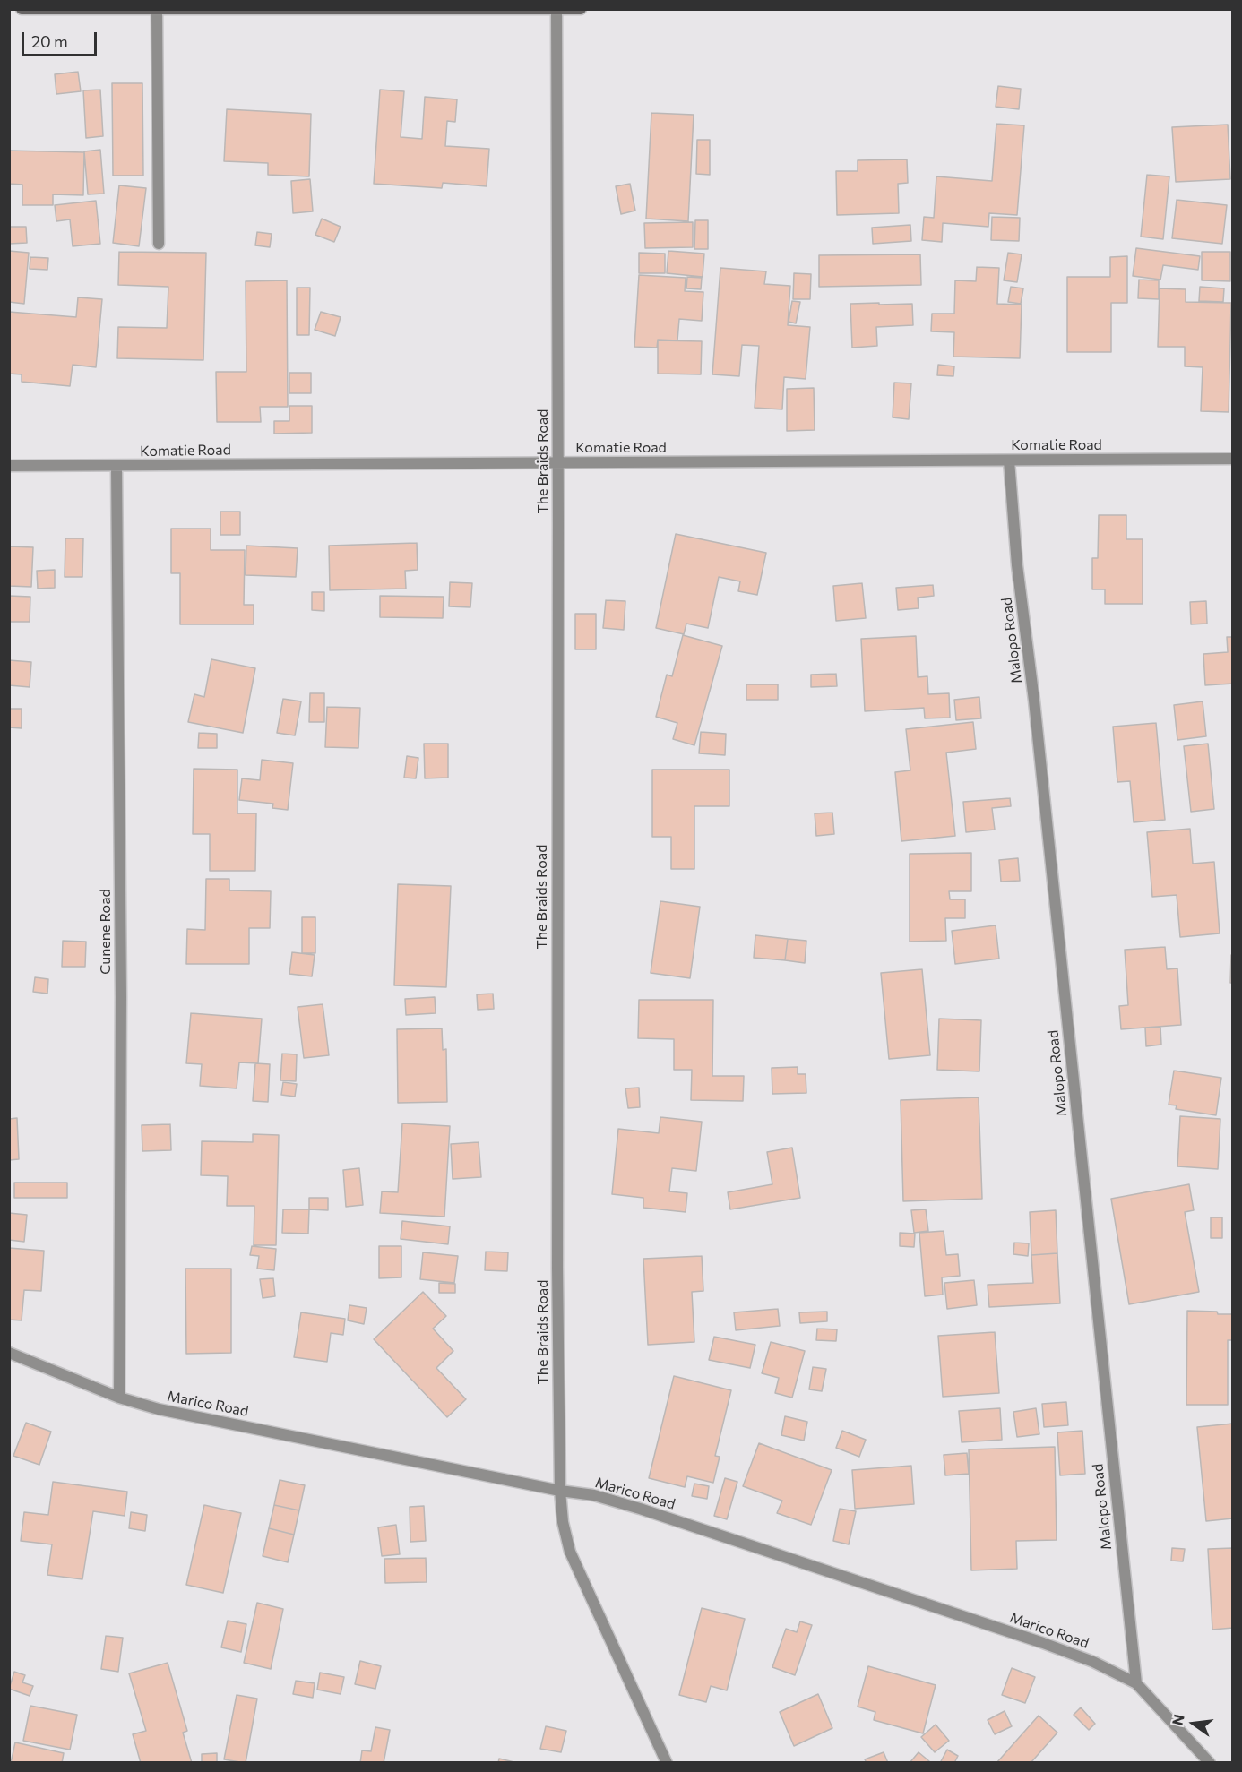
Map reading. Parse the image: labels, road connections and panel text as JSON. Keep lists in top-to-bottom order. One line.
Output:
{"streets":{"street":["Komatie Road","The Braids Road","Malopo Road","Cunene Road","Marico Road"]},"crossings":[["Komatie Road","The Braids Road"],["Komatie Road","Malopo Road"],["Komatie Road","Cunene Road"],["The Braids Road","Marico Road"],["Malopo Road","Marico Road"],["Cunene Road","Marico Road"]],"scale_bar":"20 m","north":"left"}
